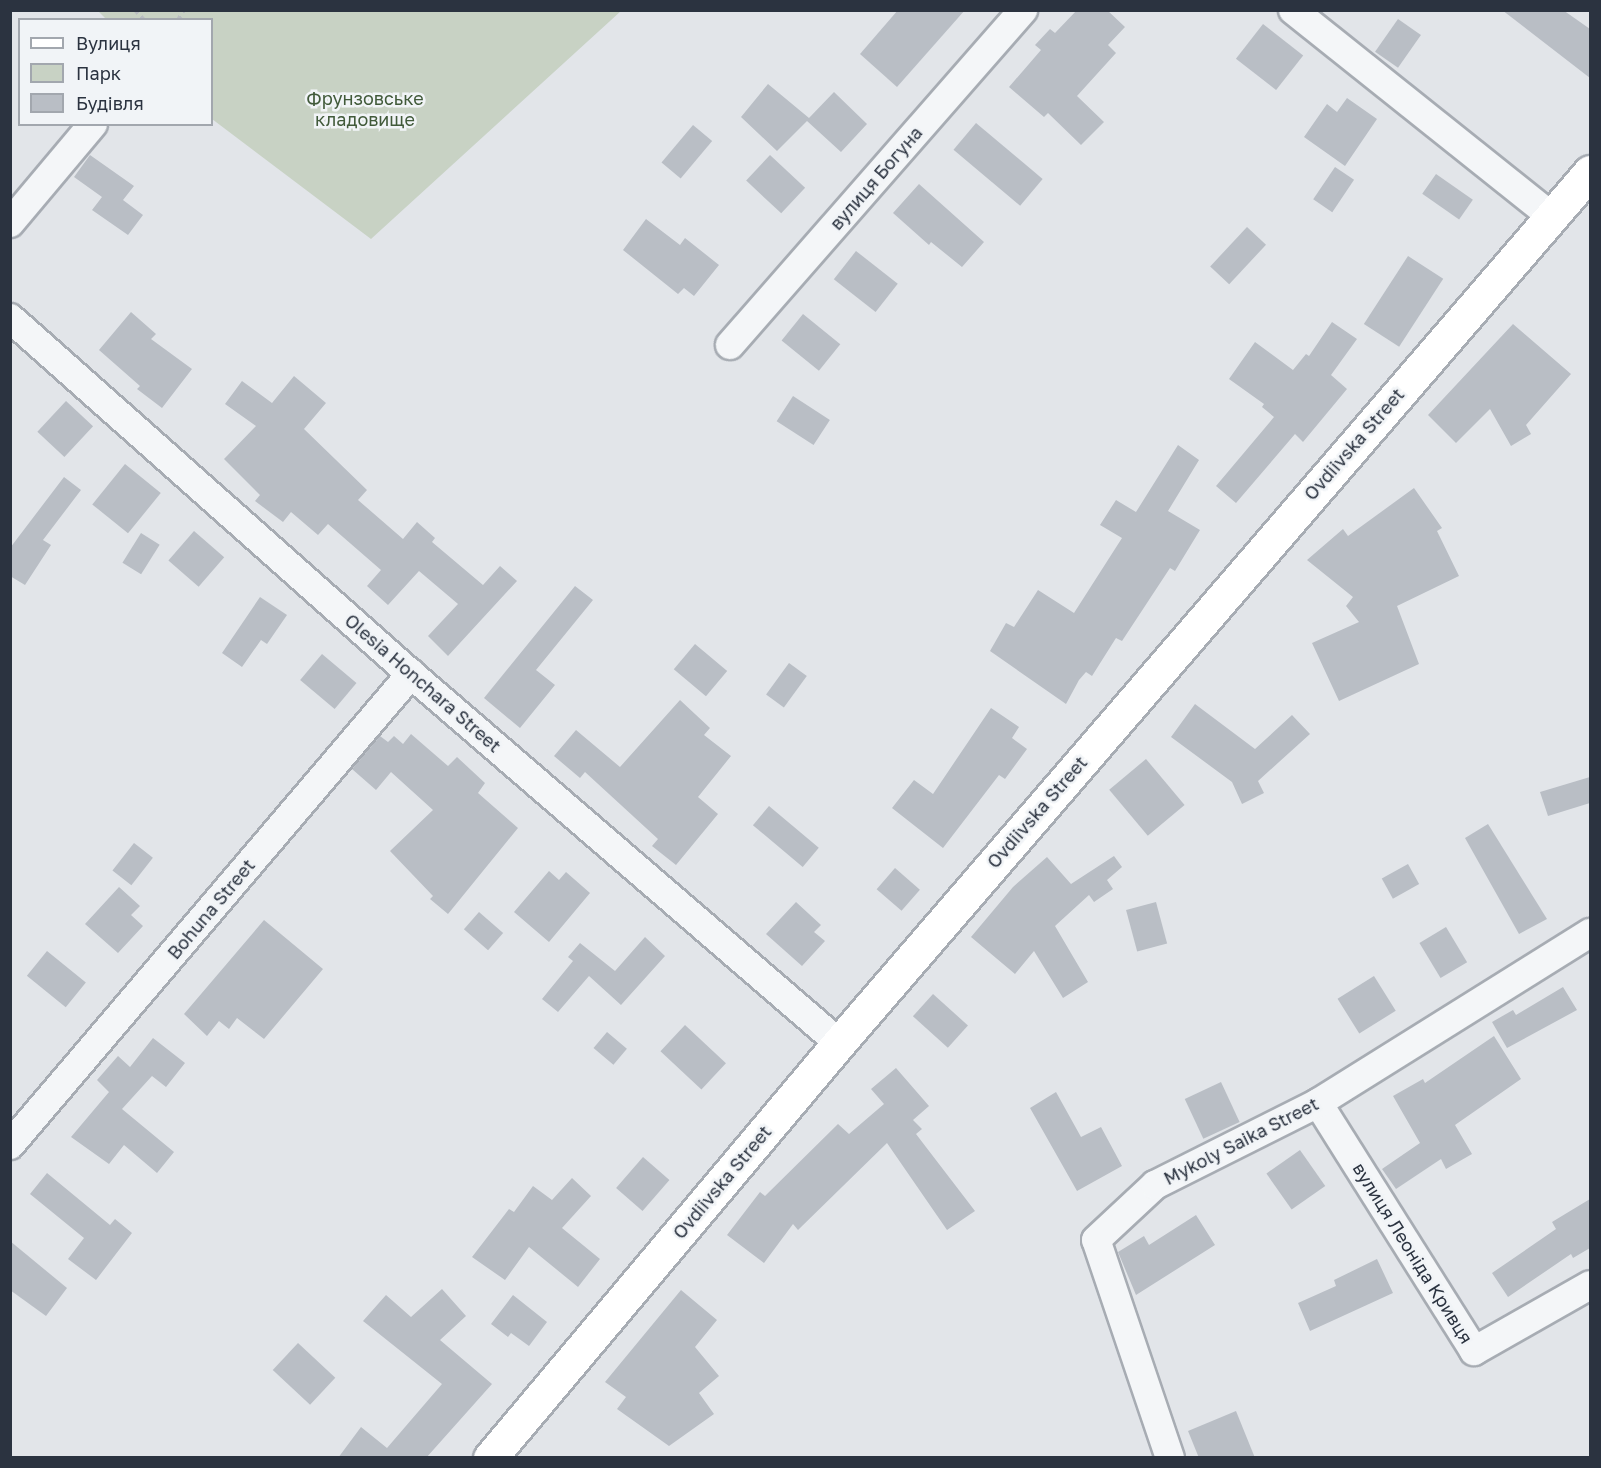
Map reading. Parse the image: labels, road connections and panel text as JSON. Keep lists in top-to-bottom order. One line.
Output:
{"streets":{"main road":["Ovdiivska Street"],"street":["вулиця Богуна","Olesia Honchara Street","Bohuna Street","Mykoly Saika Street","вулиця Леоніда Кривця"]},"crossings":[["Ovdiivska Street","Olesia Honchara Street"],["Olesia Honchara Street","Bohuna Street"],["Mykoly Saika Street","вулиця Леоніда Кривця"]],"parks":["Фрунзовське кладовище"],"legend":["Вулиця","Парк","Будівля"]}
